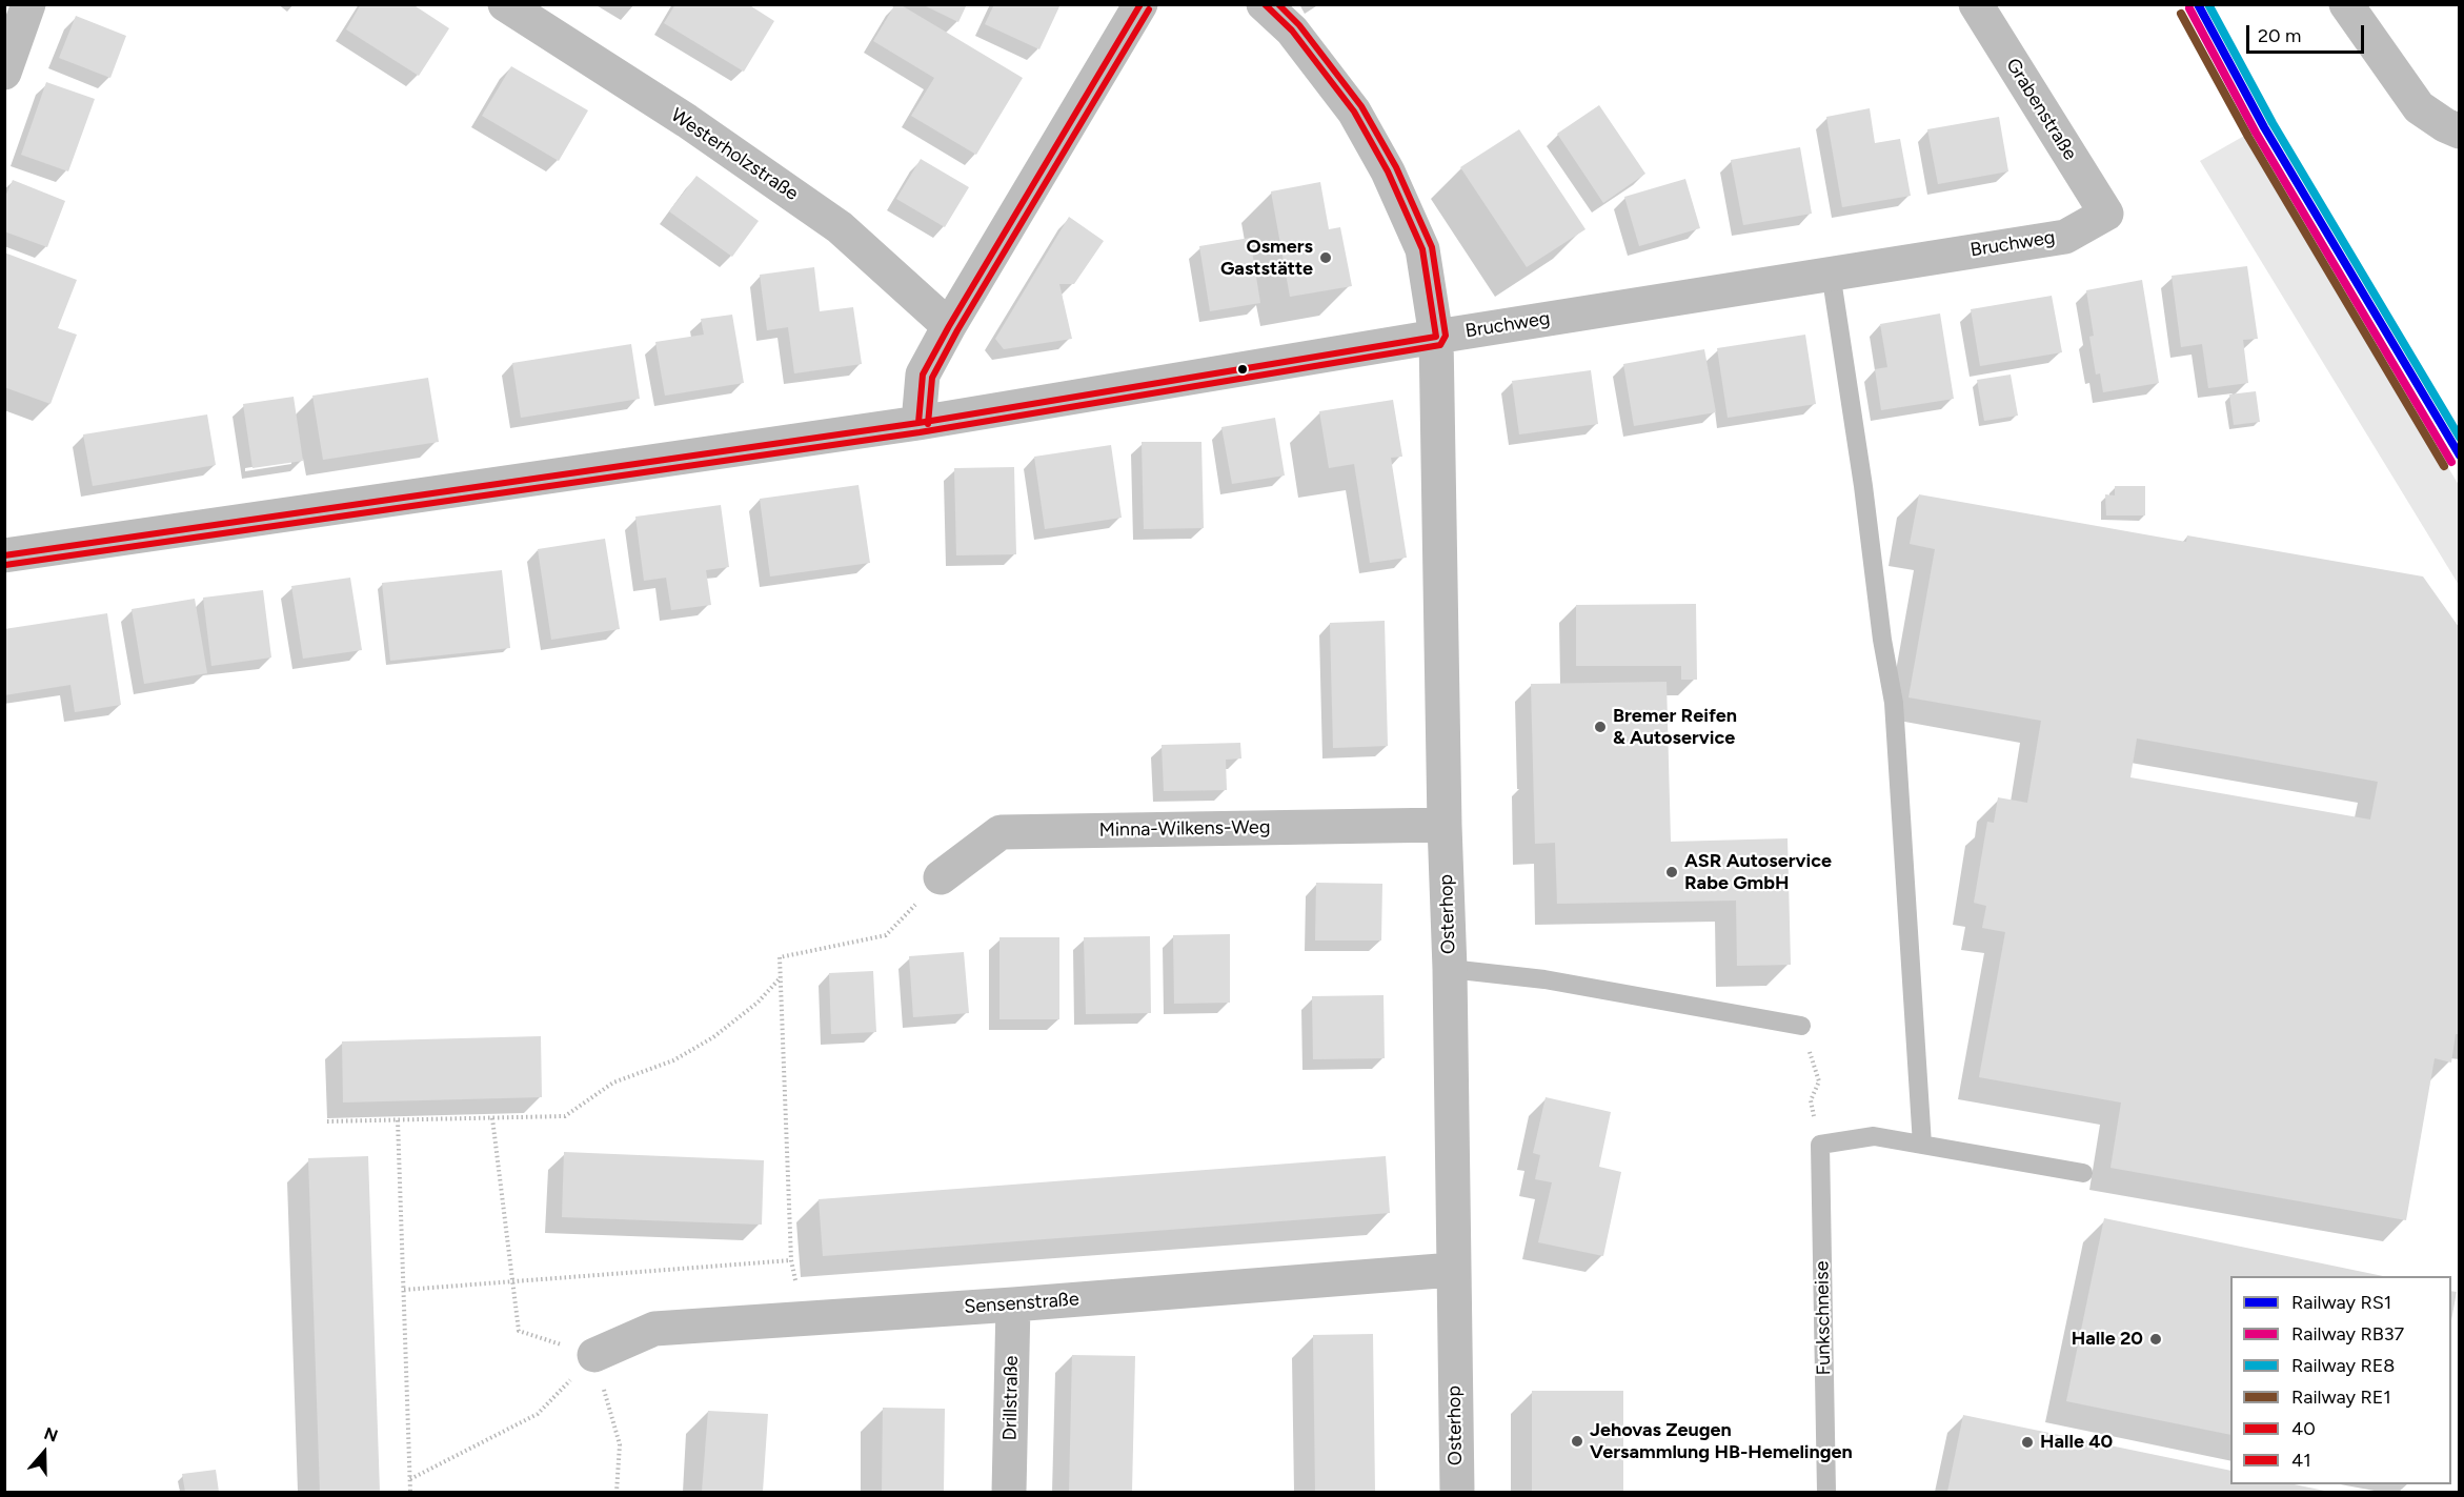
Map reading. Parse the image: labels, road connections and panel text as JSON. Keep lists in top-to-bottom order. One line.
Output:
{"streets":{"street":["Grabenstraße","Westerholzstraße","Bruchweg","Minna-Wilkens-Weg","Osterhop","Sensenstraße","Drillstraße"],"lane":["Funkschneise"]},"crossings":[["Grabenstraße","Bruchweg"],["Bruchweg","Osterhop"],["Minna-Wilkens-Weg","Osterhop"],["Osterhop","Sensenstraße"],["Sensenstraße","Drillstraße"]],"places":["Osmers Gaststätte","Bremer Reifen & Autoservice","ASR Autoservice Rabe GmbH","Halle 20","Jehovas Zeugen Versammlung HB-Hemelingen","Halle 40"],"lines":["rail line RS1","rail line RE8","transit line 40","transit line 41","rail line RB37","rail line RE1"],"legend":["Railway RS1","Railway RB37","Railway RE8","Railway RE1","40","41"],"scale_bar":"20 m","north":"top"}
